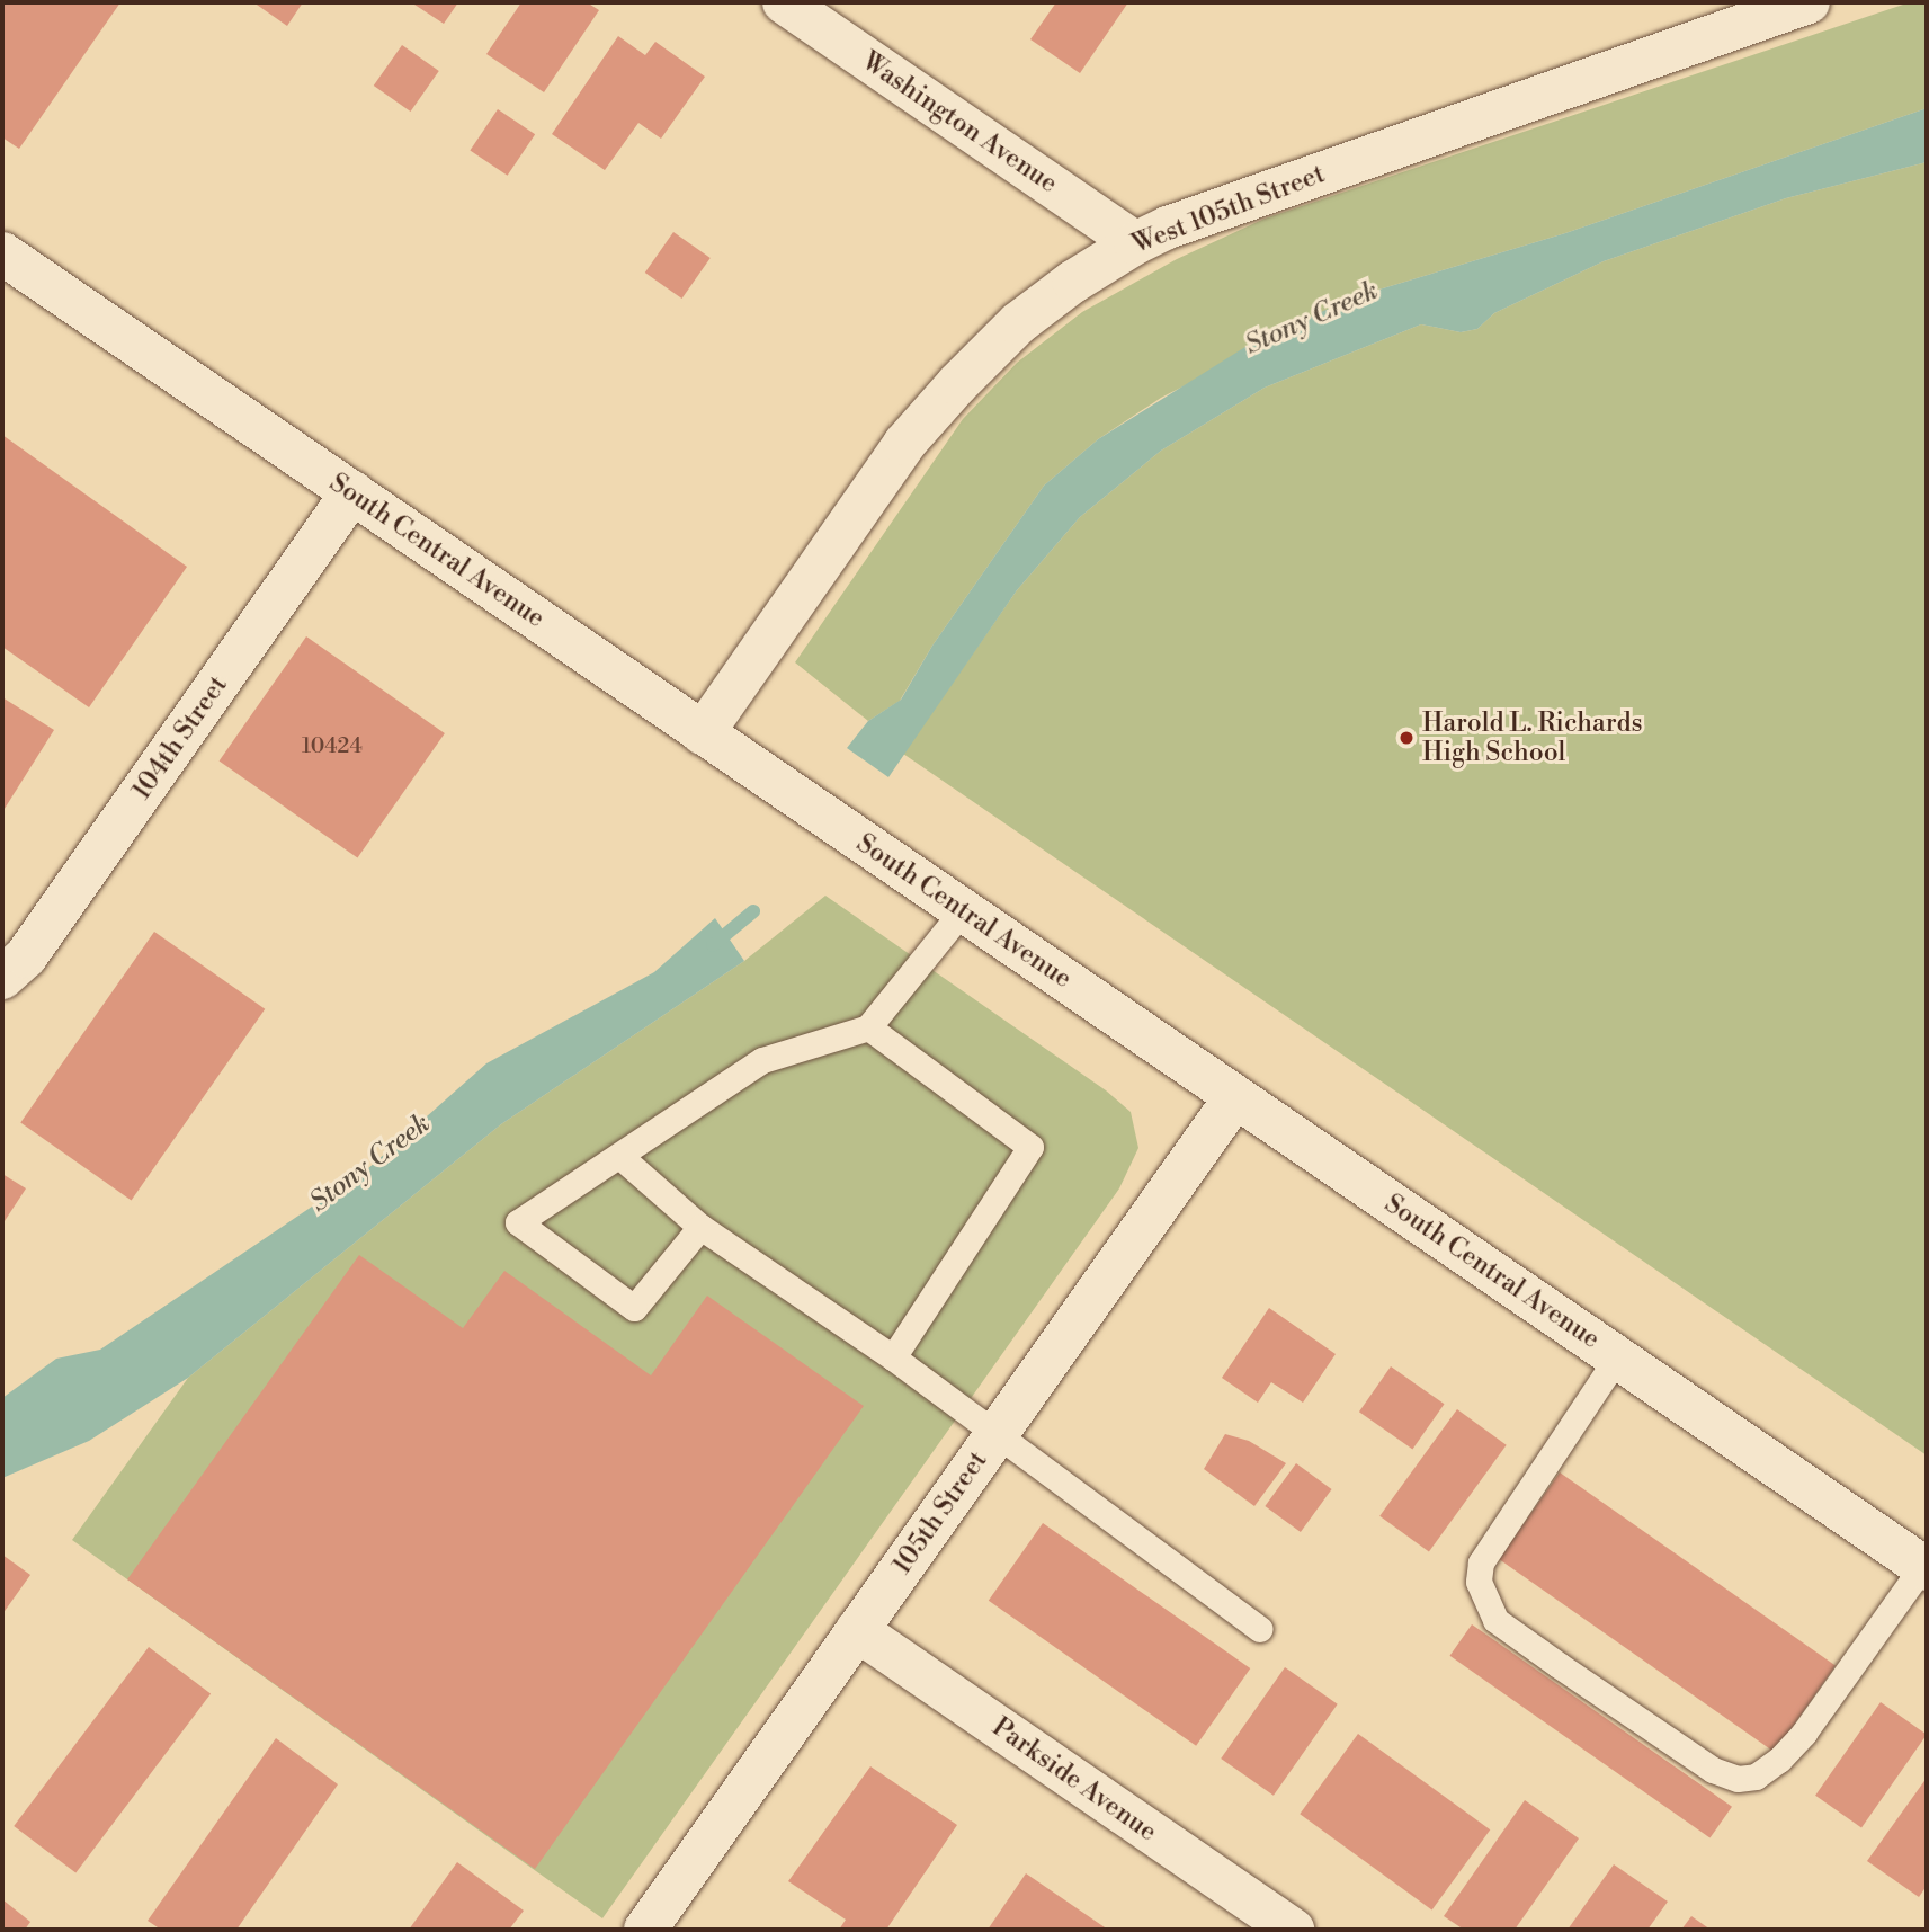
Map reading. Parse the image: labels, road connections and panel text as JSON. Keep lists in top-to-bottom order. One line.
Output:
{"streets":{"street":["Washington Avenue","West 105th Street","South Central Avenue","104th Street","105th Street","Parkside Avenue"]},"crossings":[["Washington Avenue","West 105th Street"],["West 105th Street","South Central Avenue"],["South Central Avenue","104th Street"],["South Central Avenue","105th Street"],["105th Street","Parkside Avenue"]],"water":["Stony Creek"],"places":["Harold L. Richards High School"],"house_numbers":["10424"]}
